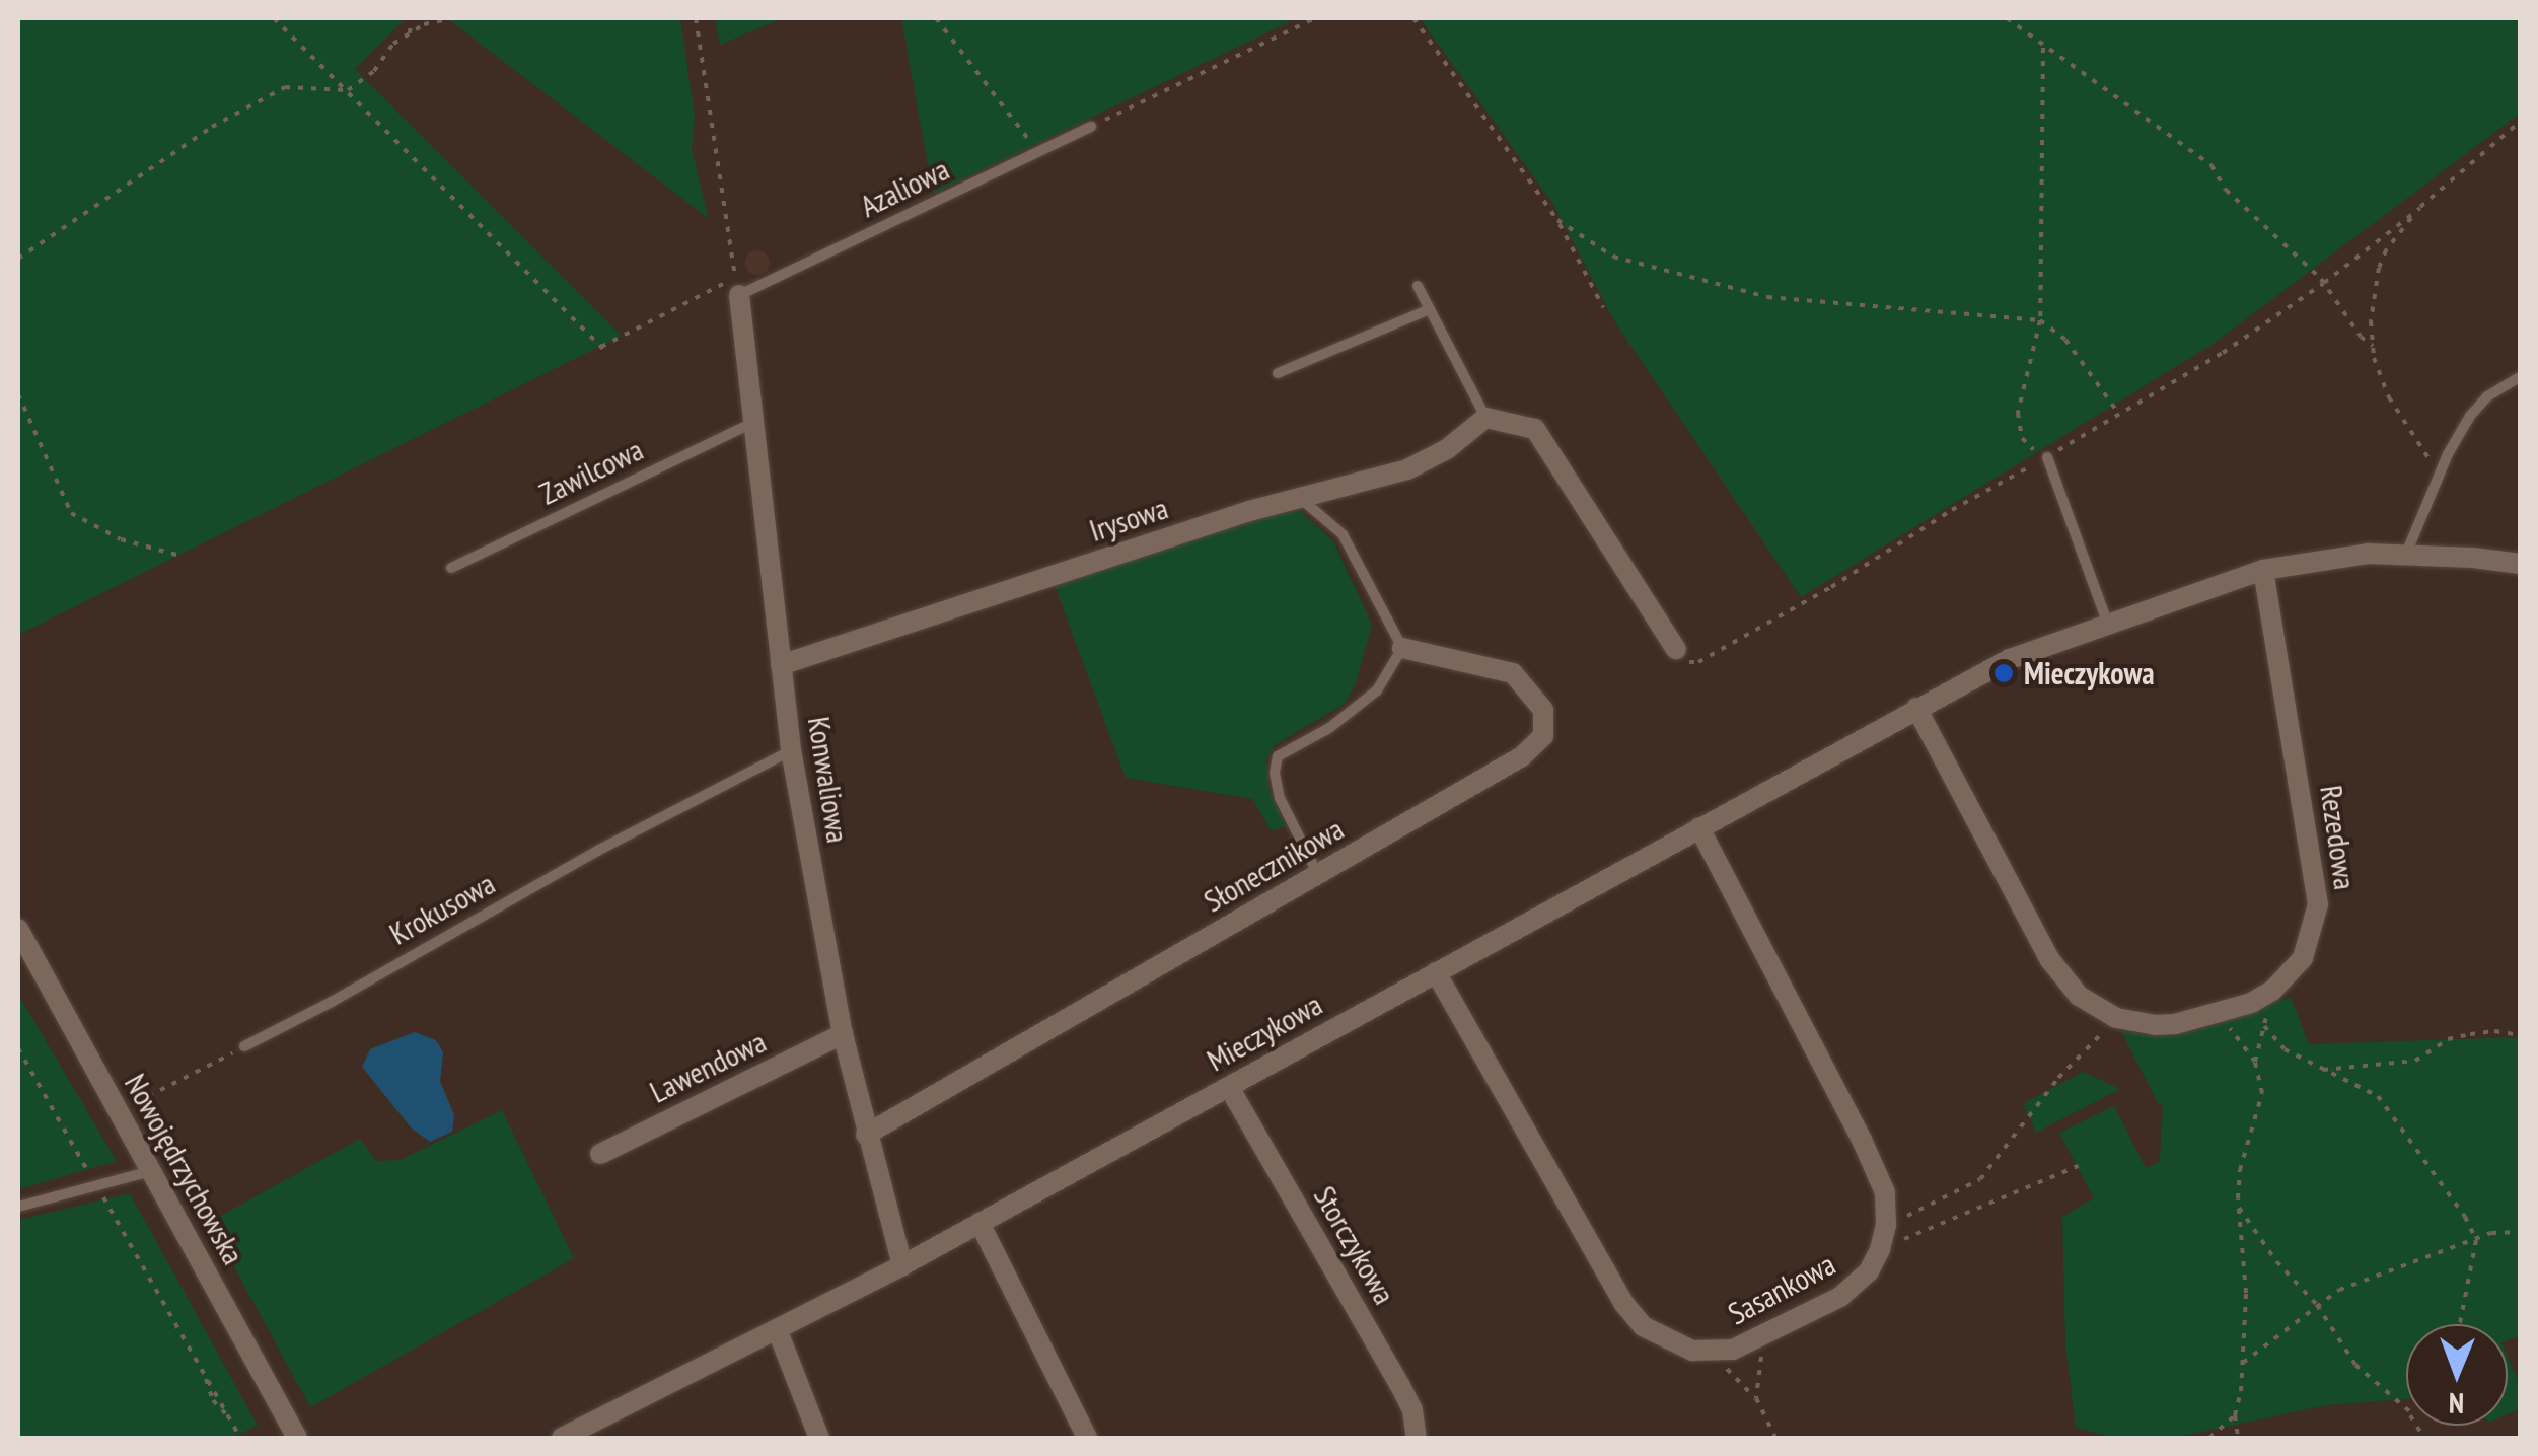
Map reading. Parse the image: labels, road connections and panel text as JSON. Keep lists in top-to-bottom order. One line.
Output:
{"streets":{"street":["Irysowa","Konwaliowa","Rezedowa","Słonecznikowa","Mieczykowa","Lawendowa","Nowojędrzychowska","Storczykowa","Sasankowa"],"lane":["Azaliowa","Zawilcowa","Krokusowa"]},"crossings":[["Azaliowa","Konwaliowa"],["Zawilcowa","Konwaliowa"],["Irysowa","Konwaliowa"],["Konwaliowa","Słonecznikowa"],["Konwaliowa","Krokusowa"],["Konwaliowa","Mieczykowa"],["Konwaliowa","Lawendowa"],["Rezedowa","Mieczykowa"],["Mieczykowa","Storczykowa"],["Mieczykowa","Sasankowa"]],"places":["Mieczykowa"],"north":"bottom"}
